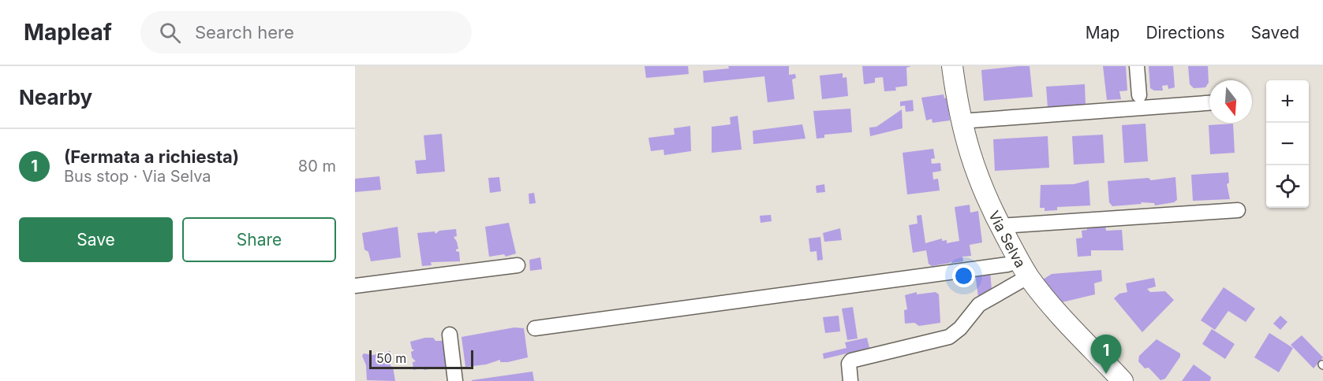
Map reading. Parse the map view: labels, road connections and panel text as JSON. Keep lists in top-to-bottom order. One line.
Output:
{"streets":{"street":["Via Selva"]},"scale_bar":"50 m","north":"bottom","page":{"header":"Mapleaf","search":"Search here","nav":["Map","Directions","Saved"],"heading":"Nearby","map_buttons":["+","−"],"list":[{"mark":"1","name":"(Fermata a richiesta)","note":"Bus stop · Via Selva","value":"80 m"}],"buttons":["Save","Share"],"pins":"1","scale":"50 m"}}
